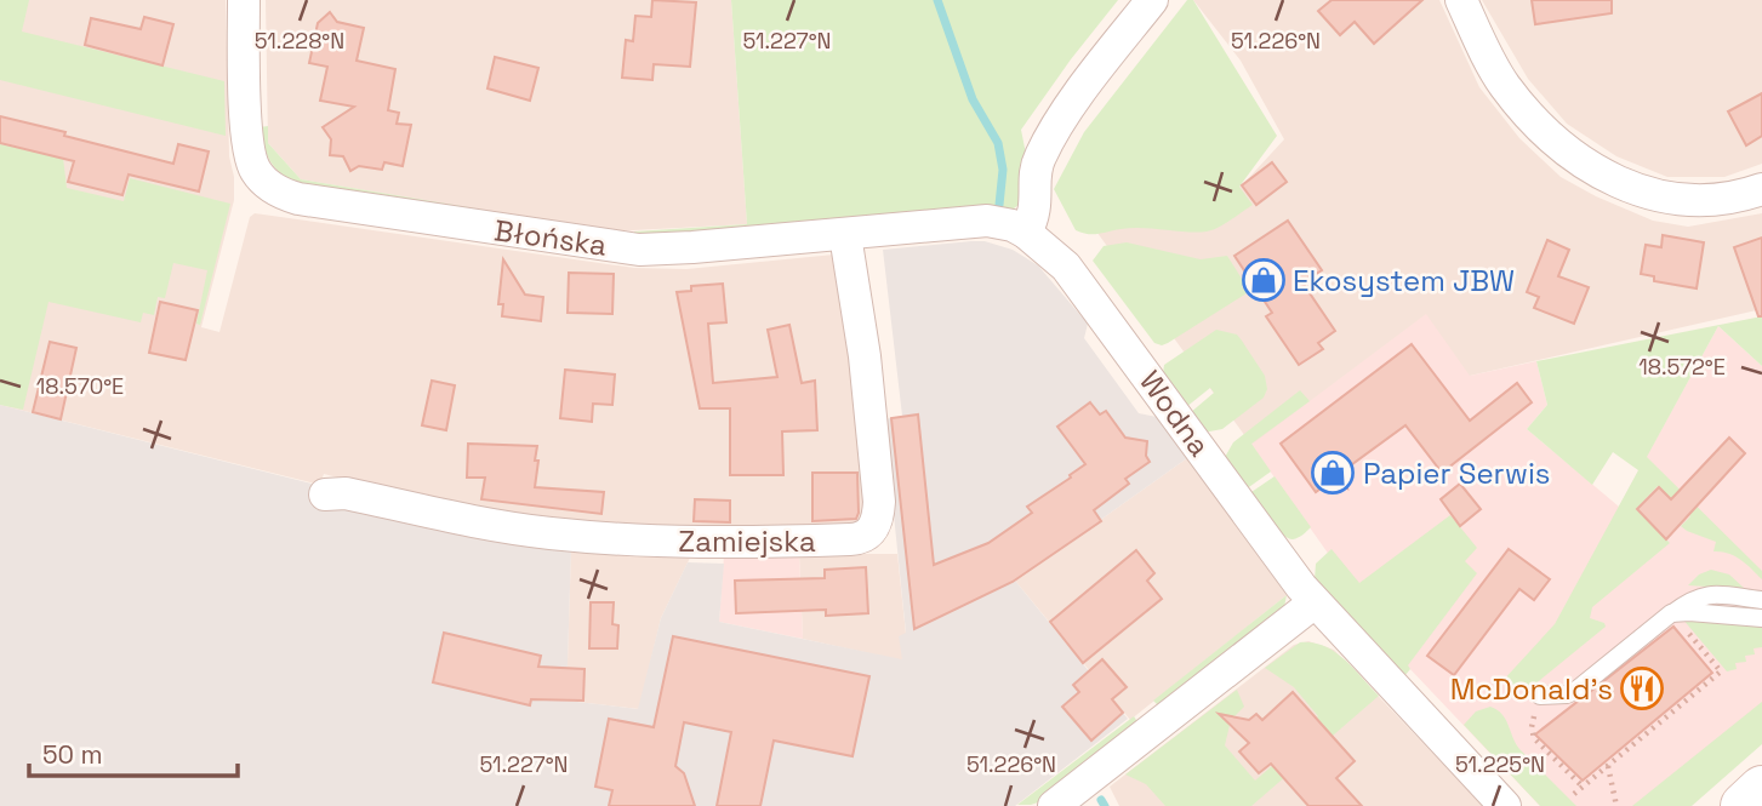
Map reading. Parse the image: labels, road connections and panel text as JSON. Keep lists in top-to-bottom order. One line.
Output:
{"streets":{"street":["Błońska","Wodna","Zamiejska"]},"crossings":[["Błońska","Wodna"],["Błońska","Zamiejska"]],"places":{"shop":["Ekosystem JBW","Papier Serwis"],"restaurant":["McDonald's"]},"scale_bar":"50 m","coordinates":["51.228°N","51.227°N","51.226°N","18.572°E","18.570°E","51.225°N"]}
